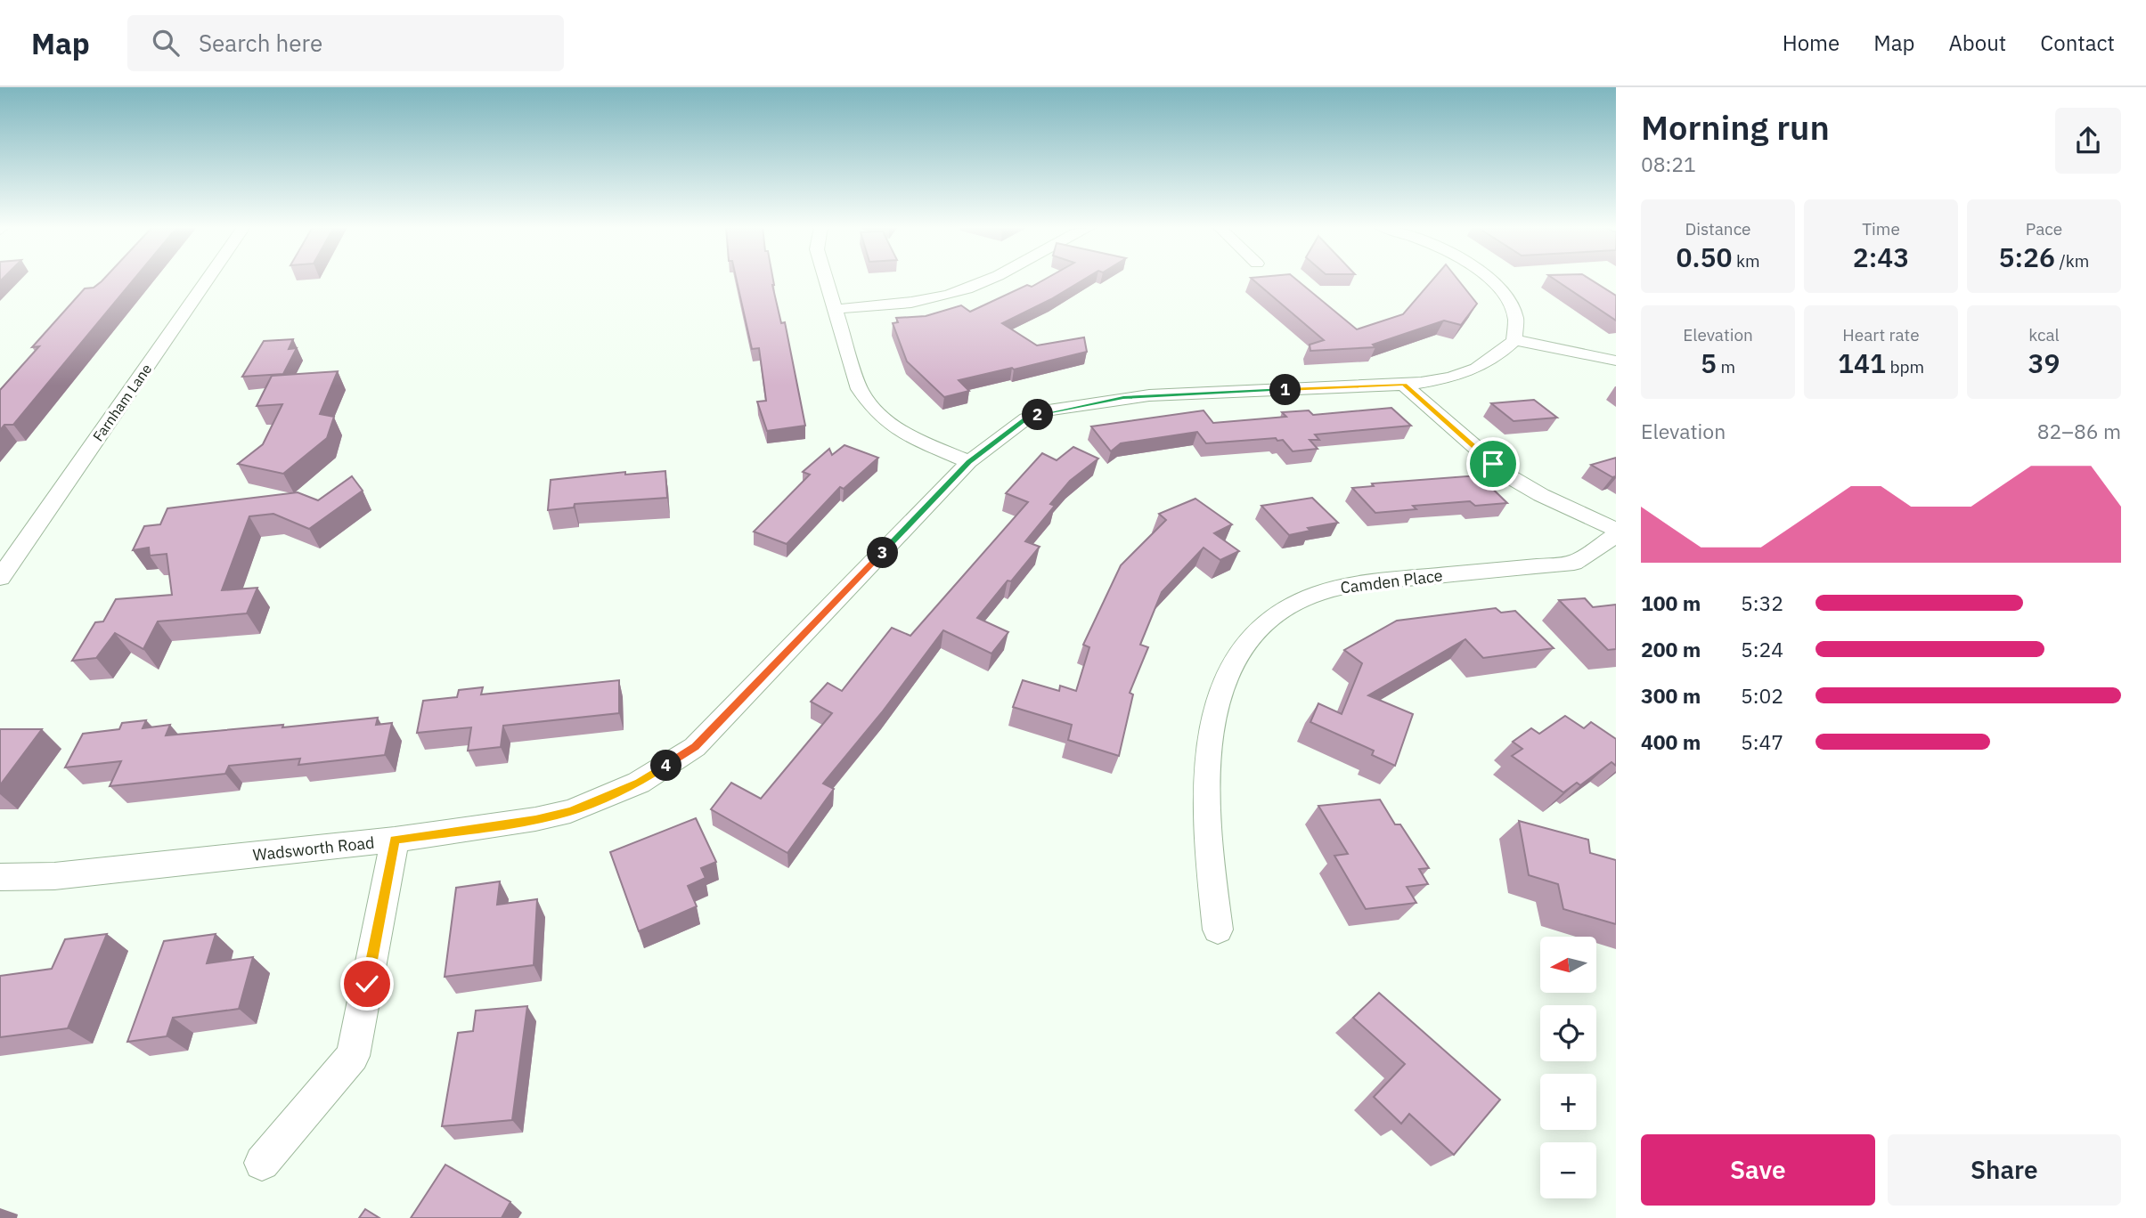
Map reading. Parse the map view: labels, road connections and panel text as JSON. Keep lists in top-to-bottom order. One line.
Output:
{"streets":{"street":["Farnham Lane","Camden Place","Wadsworth Road"]},"north":"left","page":{"header":"Map","search":"Search here","nav":["Home","Map","About","Contact"],"heading":["Morning run","08:21"],"stats":[["Distance","0.50 km"],["Time","2:43"],["Pace","5:26 /km"],["Elevation","5 m"],["Heart rate","141 bpm"],["kcal","39"]],"pins":["1","2","3","4"],"chart":["Elevation","82–86 m"],"list":[{"name":"100 m","note":"5:32"},{"name":"200 m","note":"5:24"},{"name":"300 m","note":"5:02"},{"name":"400 m","note":"5:47"}],"map_buttons":["+","−"],"buttons":["Save","Share"]}}
